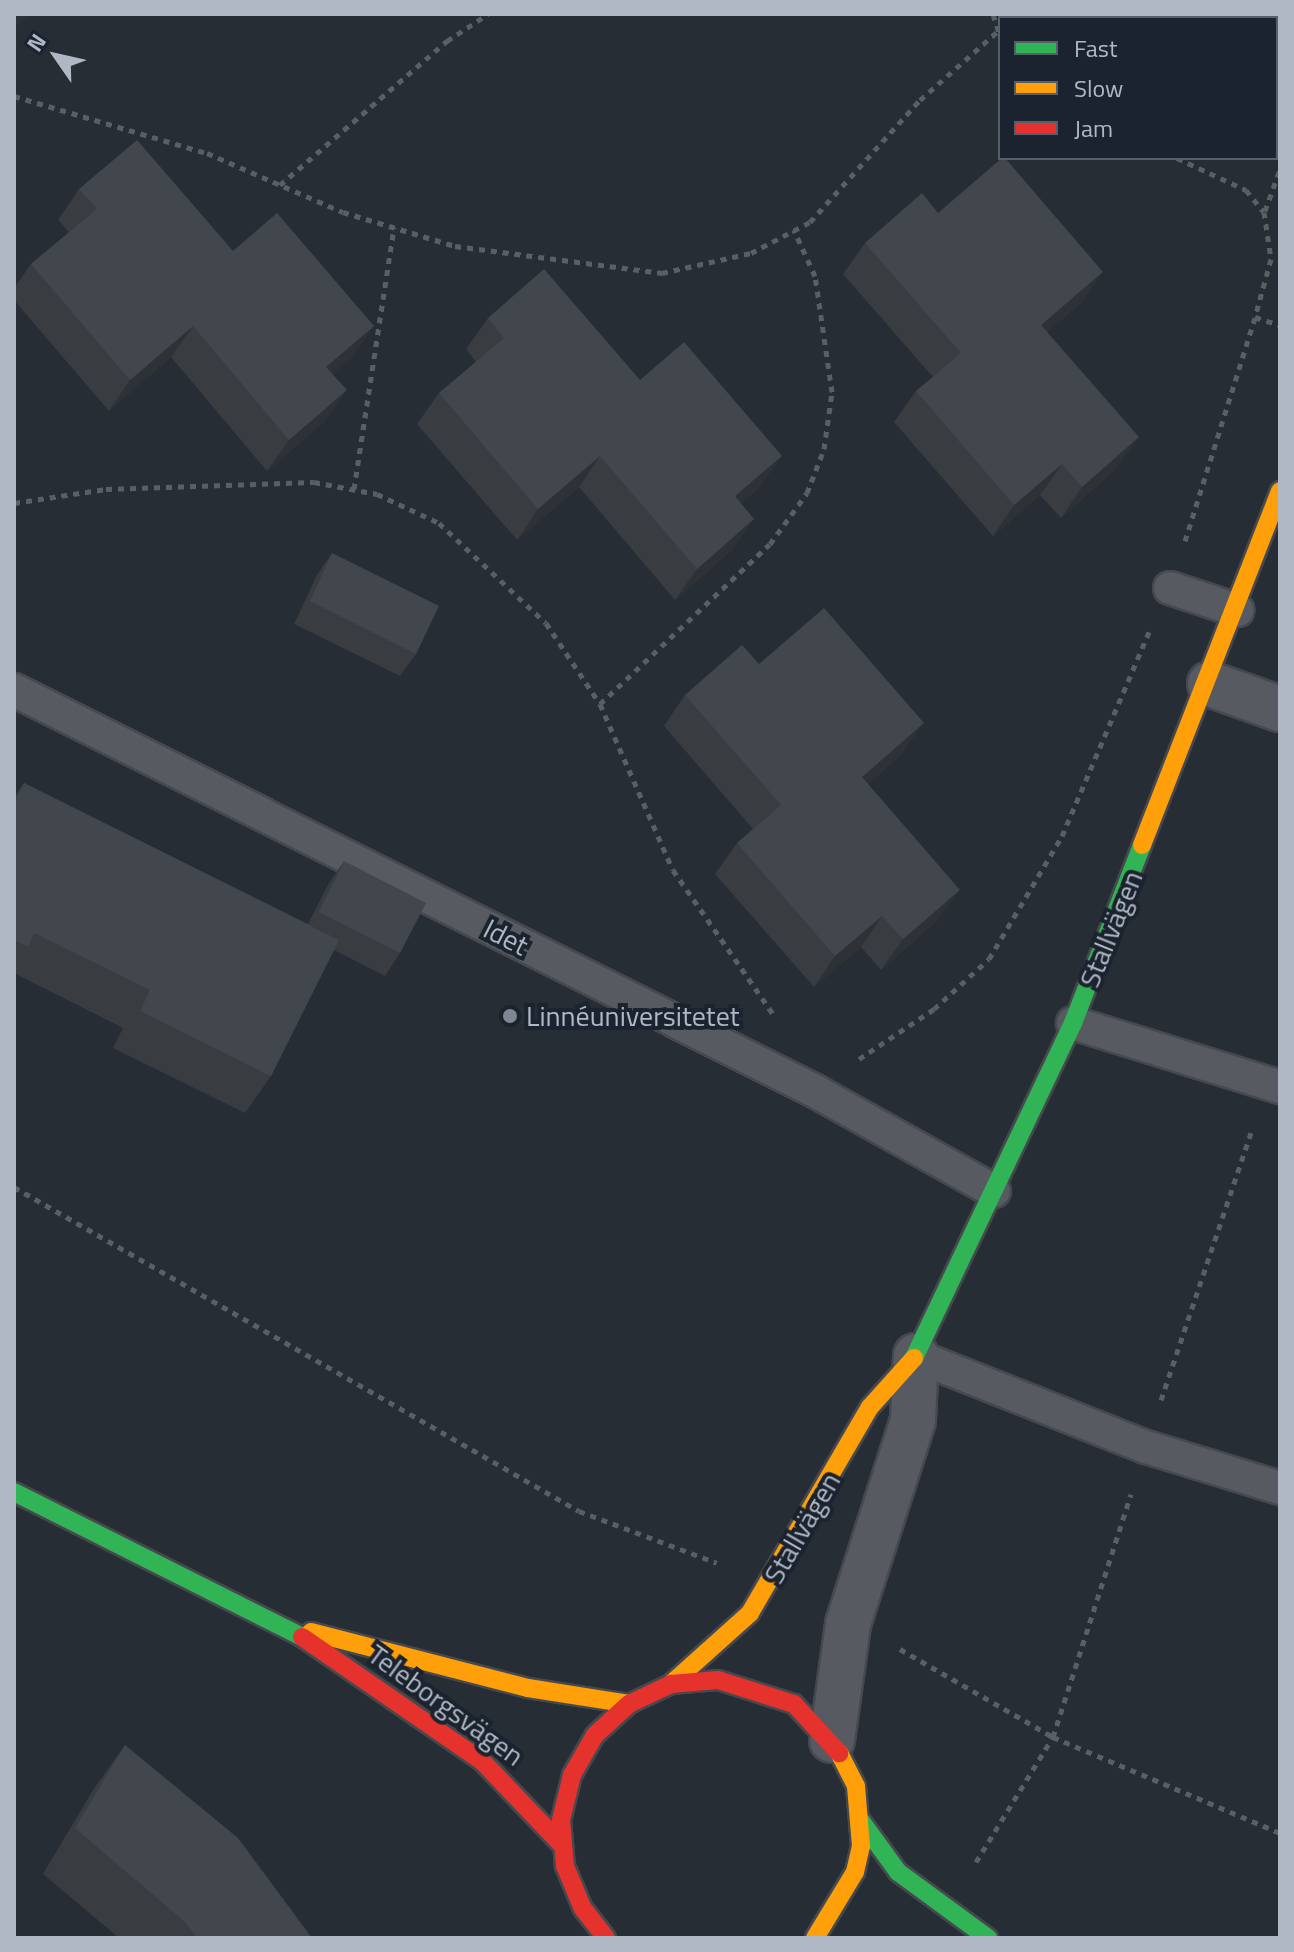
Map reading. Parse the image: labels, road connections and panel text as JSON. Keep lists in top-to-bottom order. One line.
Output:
{"streets":{"main road":["Stallvägen","Teleborgsvägen"],"lane":["Idet"]},"crossings":[["Stallvägen","Idet"]],"places":["Linnéuniversitetet"],"legend":["Fast","Slow","Jam"],"north":"top left"}
